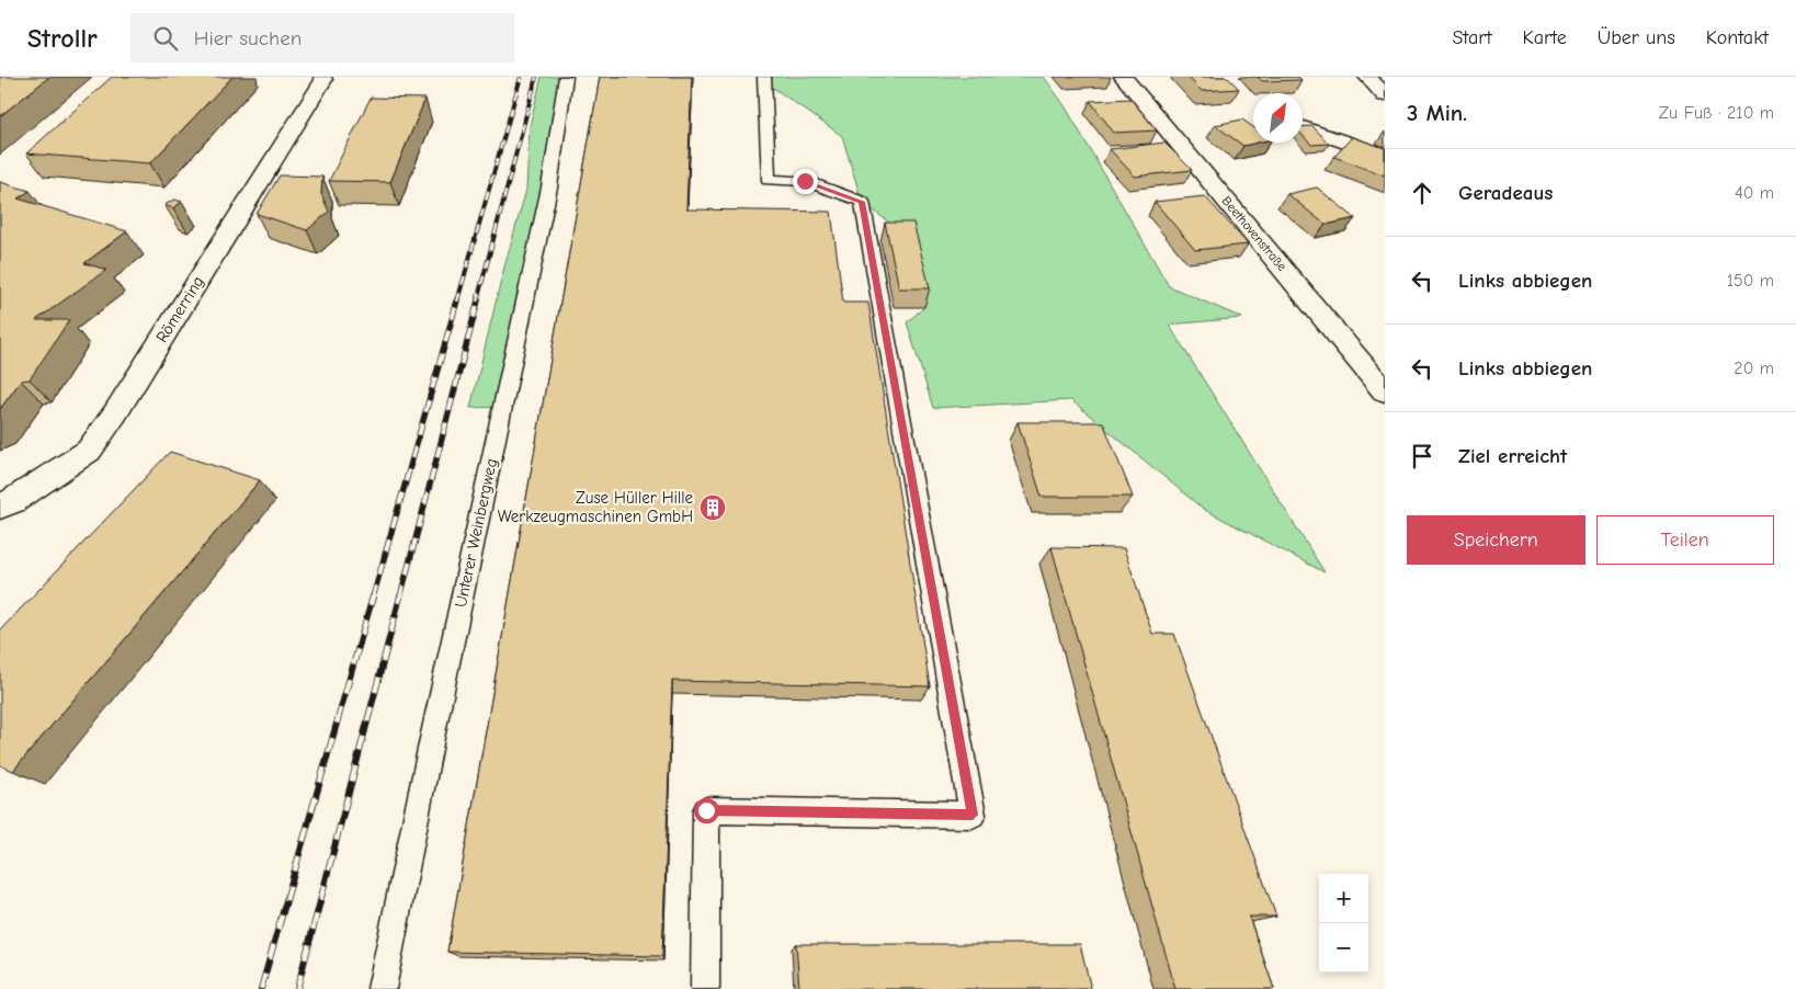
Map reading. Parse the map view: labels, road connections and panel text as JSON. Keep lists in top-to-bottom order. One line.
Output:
{"streets":{"street":["Beethovenstraße","Römerring"],"lane":["Unterer Weinbergweg"]},"places":{"building":["Zuse Hüller Hille Werkzeugmaschinen GmbH"]},"north":"top right","page":{"header":"Strollr","search":"Hier suchen","nav":["Start","Karte","Über uns","Kontakt"],"heading":["3 Min.","Zu Fuß · 210 m"],"list":[["Geradeaus","40 m"],["Links abbiegen","150 m"],["Links abbiegen","20 m"],"Ziel erreicht"],"buttons":["Speichern","Teilen"],"map_buttons":["+","−"]}}
